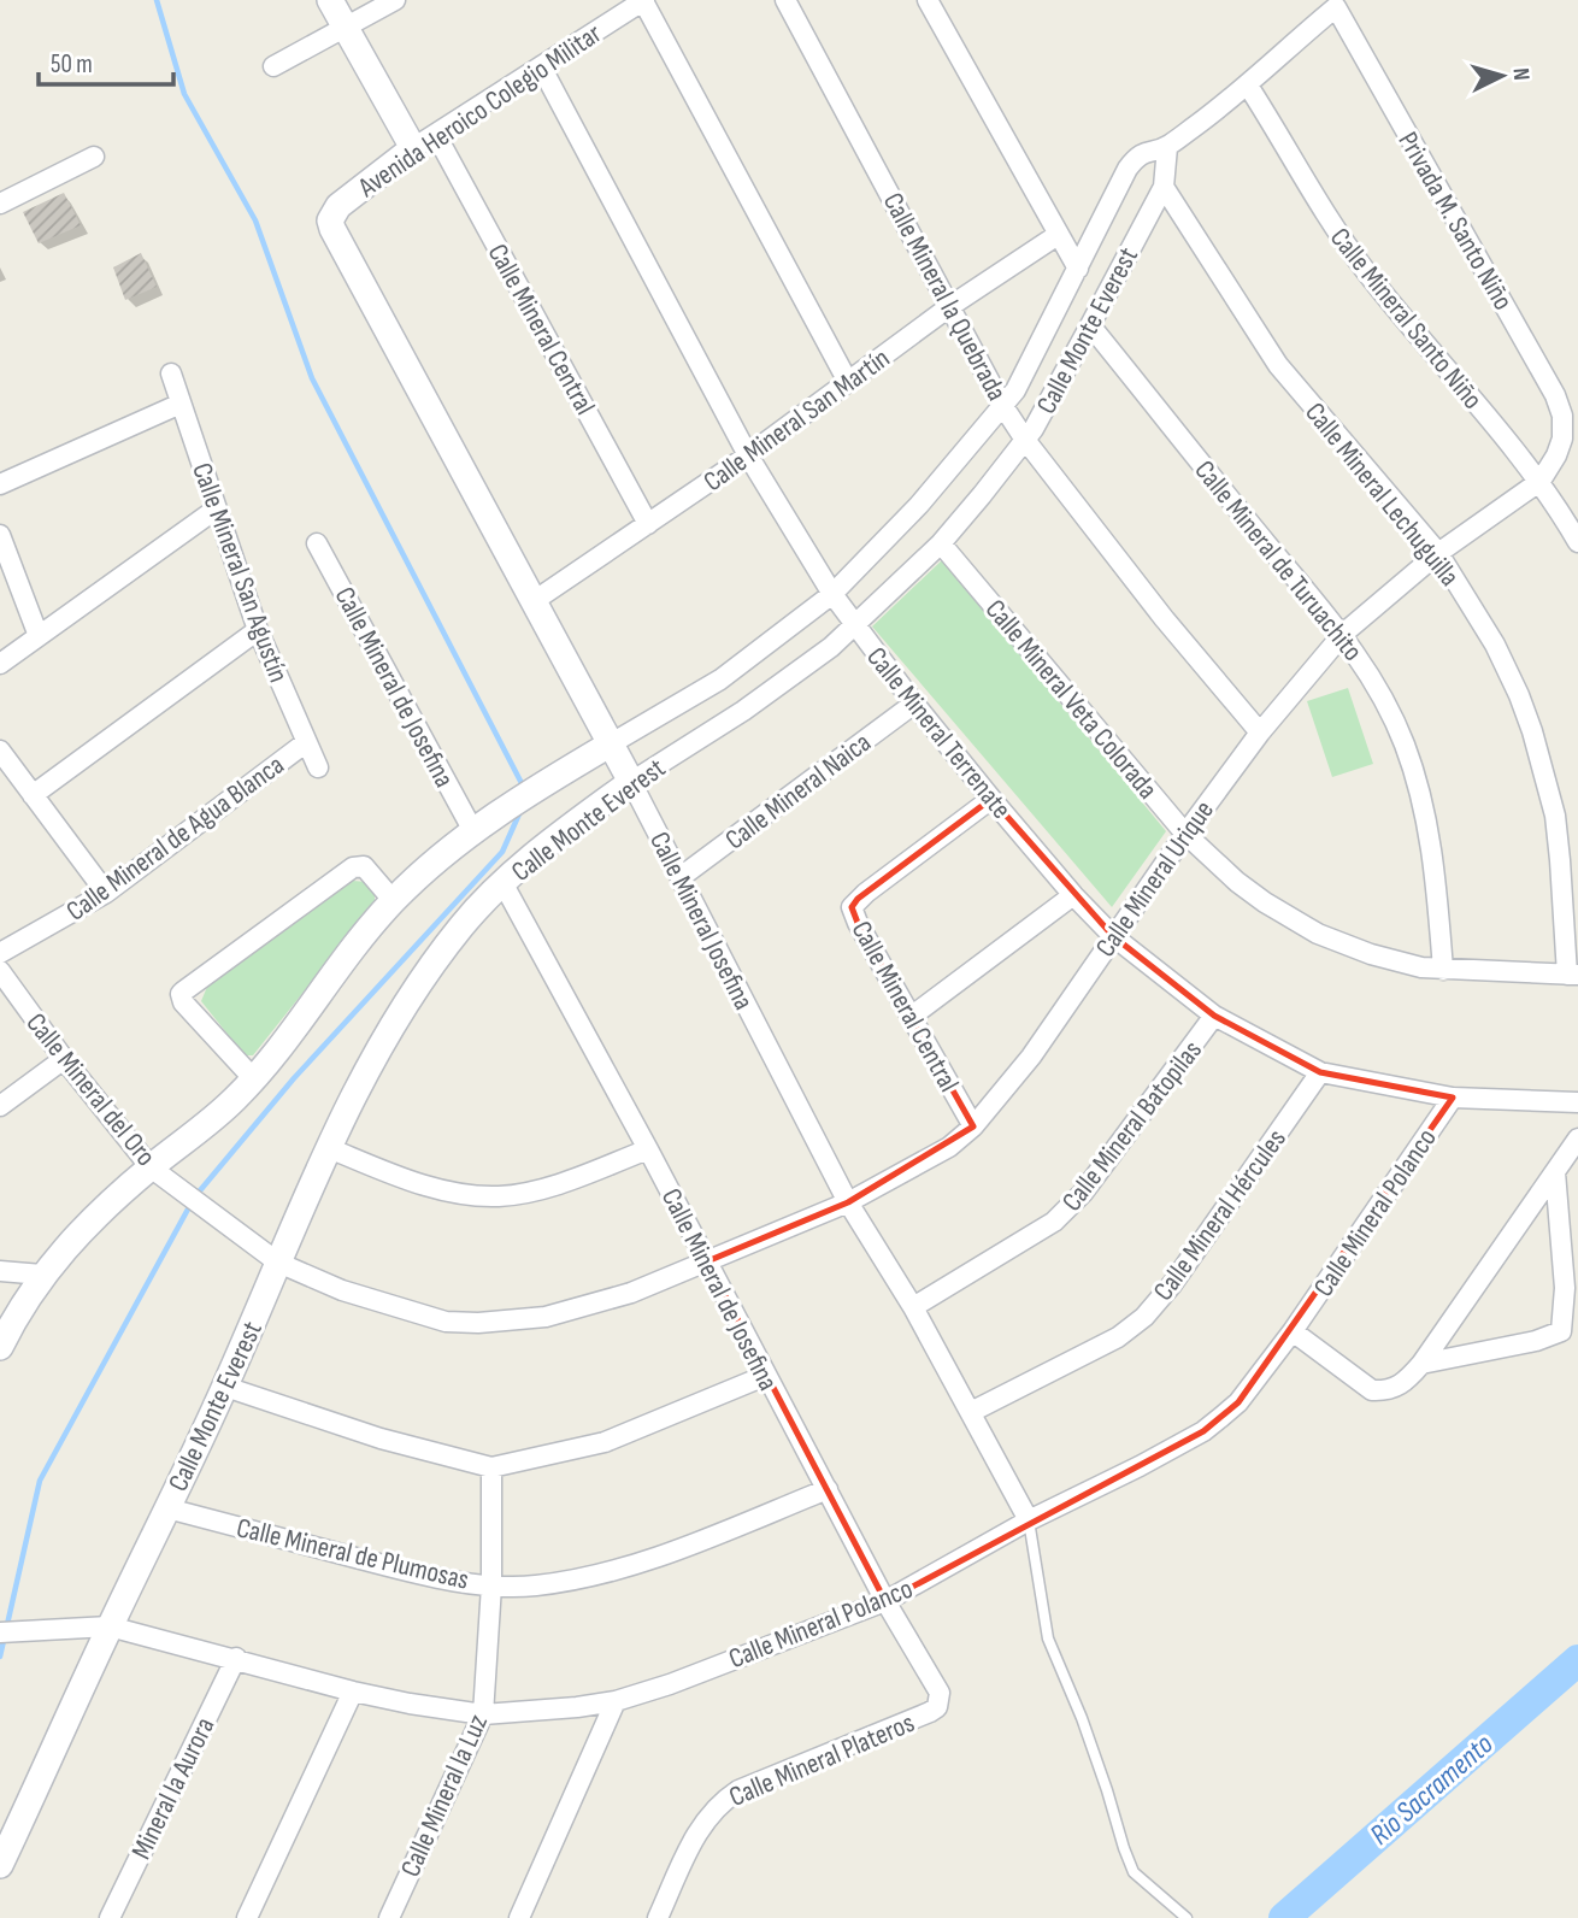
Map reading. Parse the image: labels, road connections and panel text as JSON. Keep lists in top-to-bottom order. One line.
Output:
{"streets":{"street":["Avenida Heroico Colegio Militar","Privada M. Santo Niño","Calle Mineral la Quebrada","Calle Mineral Santo Niño","Calle Mineral Central","Calle Monte Everest","Calle Mineral San Martín","Calle Mineral Lechuguilla","Calle Mineral de Turuachito","Calle Mineral San Agustín","Calle Mineral de Josefina","Calle Mineral Veta Colorada","Calle Mineral Terrenate","Calle Mineral Naica","Calle Mineral de Agua Blanca","Calle Mineral Urique","Calle Mineral Josefina","Calle Mineral del Oro","Calle Mineral Batopilas","Calle Mineral Polanco","Calle Mineral Hércules","Calle Mineral de Plumosas","Calle Mineral Plateros","Mineral la Aurora","Calle Mineral la Luz"]},"crossings":[["Avenida Heroico Colegio Militar","Calle Mineral Central"],["Avenida Heroico Colegio Militar","Calle Mineral Terrenate"],["Avenida Heroico Colegio Militar","Calle Mineral Josefina"],["Privada M. Santo Niño","Calle Monte Everest"],["Privada M. Santo Niño","Calle Mineral Urique"],["Calle Mineral la Quebrada","Calle Monte Everest"],["Calle Mineral la Quebrada","Calle Mineral San Martín"],["Calle Mineral la Quebrada","Calle Mineral Urique"],["Calle Mineral Santo Niño","Calle Monte Everest"],["Calle Mineral Santo Niño","Calle Mineral Urique"],["Calle Mineral Central","Calle Mineral San Martín"],["Calle Mineral Central","Calle Mineral Terrenate"],["Calle Mineral Central","Calle Mineral Urique"],["Calle Monte Everest","Calle Mineral Lechuguilla"],["Calle Monte Everest","Calle Mineral de Turuachito"],["Calle Monte Everest","Calle Mineral de Josefina"],["Calle Monte Everest","Calle Mineral Veta Colorada"],["Calle Monte Everest","Calle Mineral Terrenate"],["Calle Monte Everest","Calle Mineral Josefina"],["Calle Monte Everest","Calle Mineral del Oro"],["Calle Monte Everest","Calle Mineral Polanco"],["Calle Monte Everest","Calle Mineral de Plumosas"],["Calle Mineral San Martín","Calle Mineral Terrenate"],["Calle Mineral San Martín","Calle Mineral Josefina"],["Calle Mineral Lechuguilla","Calle Mineral Veta Colorada"],["Calle Mineral Lechuguilla","Calle Mineral Urique"],["Calle Mineral de Turuachito","Calle Mineral Veta Colorada"],["Calle Mineral de Turuachito","Calle Mineral Urique"],["Calle Mineral San Agustín","Calle Mineral de Agua Blanca"],["Calle Mineral de Josefina","Calle Mineral Urique"],["Calle Mineral de Josefina","Calle Mineral del Oro"],["Calle Mineral de Josefina","Calle Mineral Polanco"],["Calle Mineral de Josefina","Calle Mineral de Plumosas"],["Calle Mineral de Josefina","Calle Mineral Plateros"],["Calle Mineral Veta Colorada","Calle Mineral Urique"],["Calle Mineral Terrenate","Calle Mineral Naica"],["Calle Mineral Terrenate","Calle Mineral Urique"],["Calle Mineral Terrenate","Calle Mineral Batopilas"],["Calle Mineral Terrenate","Calle Mineral Polanco"],["Calle Mineral Terrenate","Calle Mineral Hércules"],["Calle Mineral Naica","Calle Mineral Josefina"],["Calle Mineral Urique","Calle Mineral Josefina"],["Calle Mineral Urique","Calle Mineral del Oro"],["Calle Mineral Josefina","Calle Mineral Batopilas"],["Calle Mineral Josefina","Calle Mineral Polanco"],["Calle Mineral Josefina","Calle Mineral Hércules"],["Calle Mineral Polanco","Mineral la Aurora"],["Calle Mineral Polanco","Calle Mineral la Luz"],["Calle Mineral de Plumosas","Calle Mineral la Luz"]],"water":["Rio Sacramento"],"scale_bar":"50 m","north":"right"}
